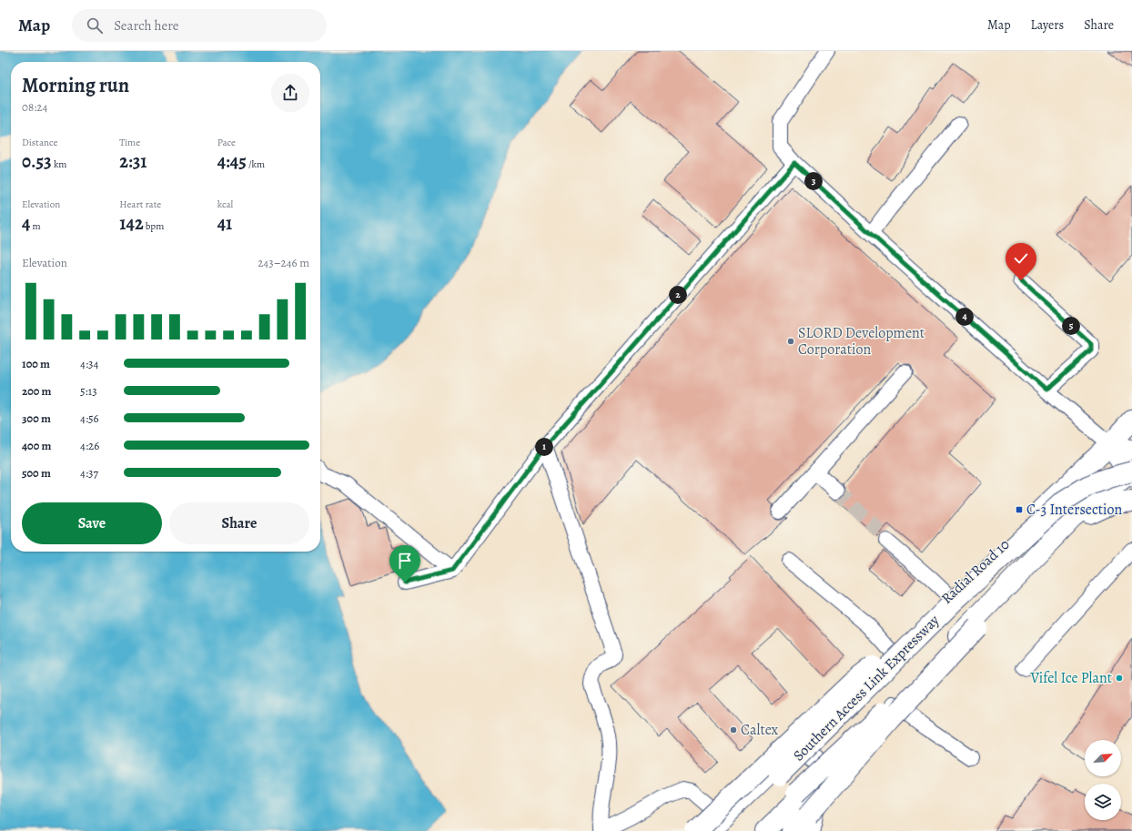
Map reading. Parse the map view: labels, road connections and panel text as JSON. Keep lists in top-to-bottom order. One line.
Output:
{"streets":{"highway":["Radial Road 10","Southern Access Link Expressway"]},"crossings":[["Radial Road 10","Southern Access Link Expressway"]],"places":{"other":["SLORD Development Corporation","Vifel Ice Plant","Caltex"],"transit":["C-3 Intersection"]},"north":"top right","page":{"header":"Map","search":"Search here","nav":["Map","Layers","Share"],"heading":["Morning run","08:24"],"stats":[["Distance","0.53 km"],["Time","2:31"],["Pace","4:45 /km"],["Elevation","4 m"],["Heart rate","142 bpm"],["kcal","41"]],"pins":["3","2","4","5","1"],"chart":["Elevation","243–246 m"],"list":[{"name":"100 m","note":"4:34"},{"name":"200 m","note":"5:13"},{"name":"300 m","note":"4:56"},{"name":"400 m","note":"4:26"},{"name":"500 m","note":"4:37"}],"buttons":["Save","Share"]}}
